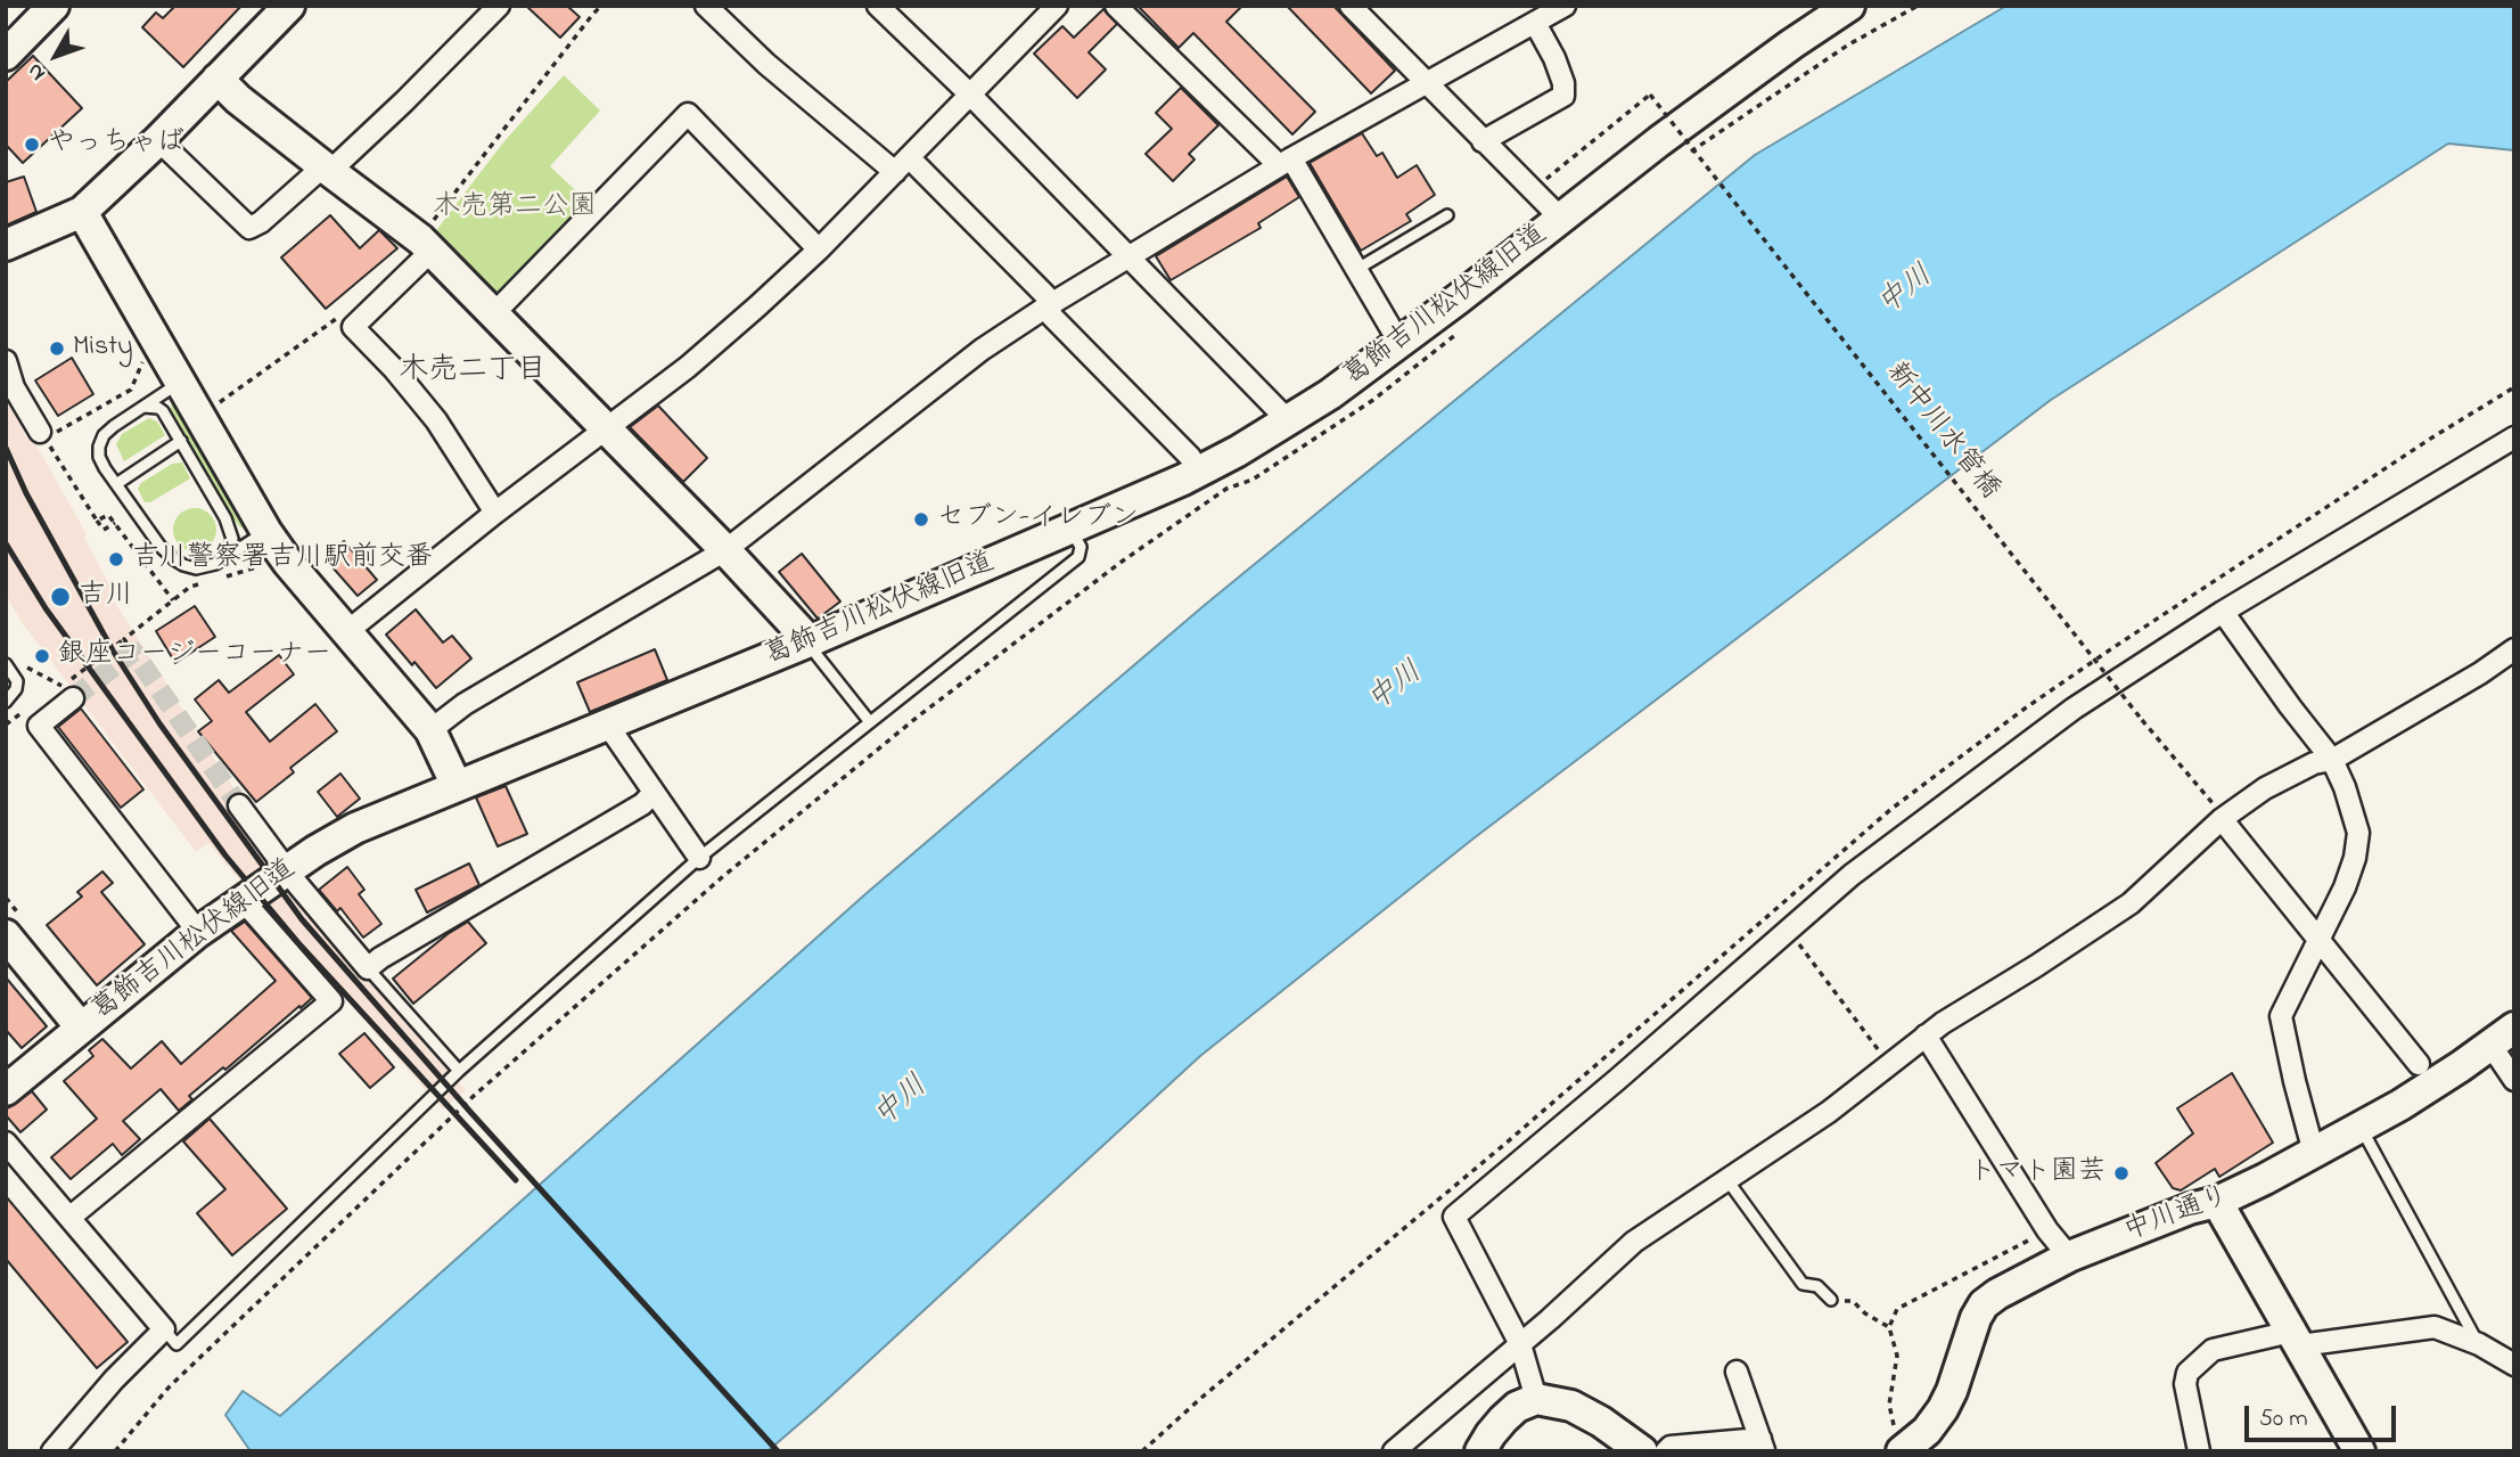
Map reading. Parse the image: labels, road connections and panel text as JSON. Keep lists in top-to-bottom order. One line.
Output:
{"streets":{"street":["葛飾吉川松伏線旧道","中川通り"],"path":["新中川水管橋"]},"districts":["木売二丁目"],"water":["中川"],"parks":["木売第二公園"],"places":["やっちゃば","Misty","セブン-イレブン","吉川警察署吉川駅前交番","吉川","銀座コージーコーナー","トマト園芸"],"scale_bar":"50 m","north":"bottom left"}
